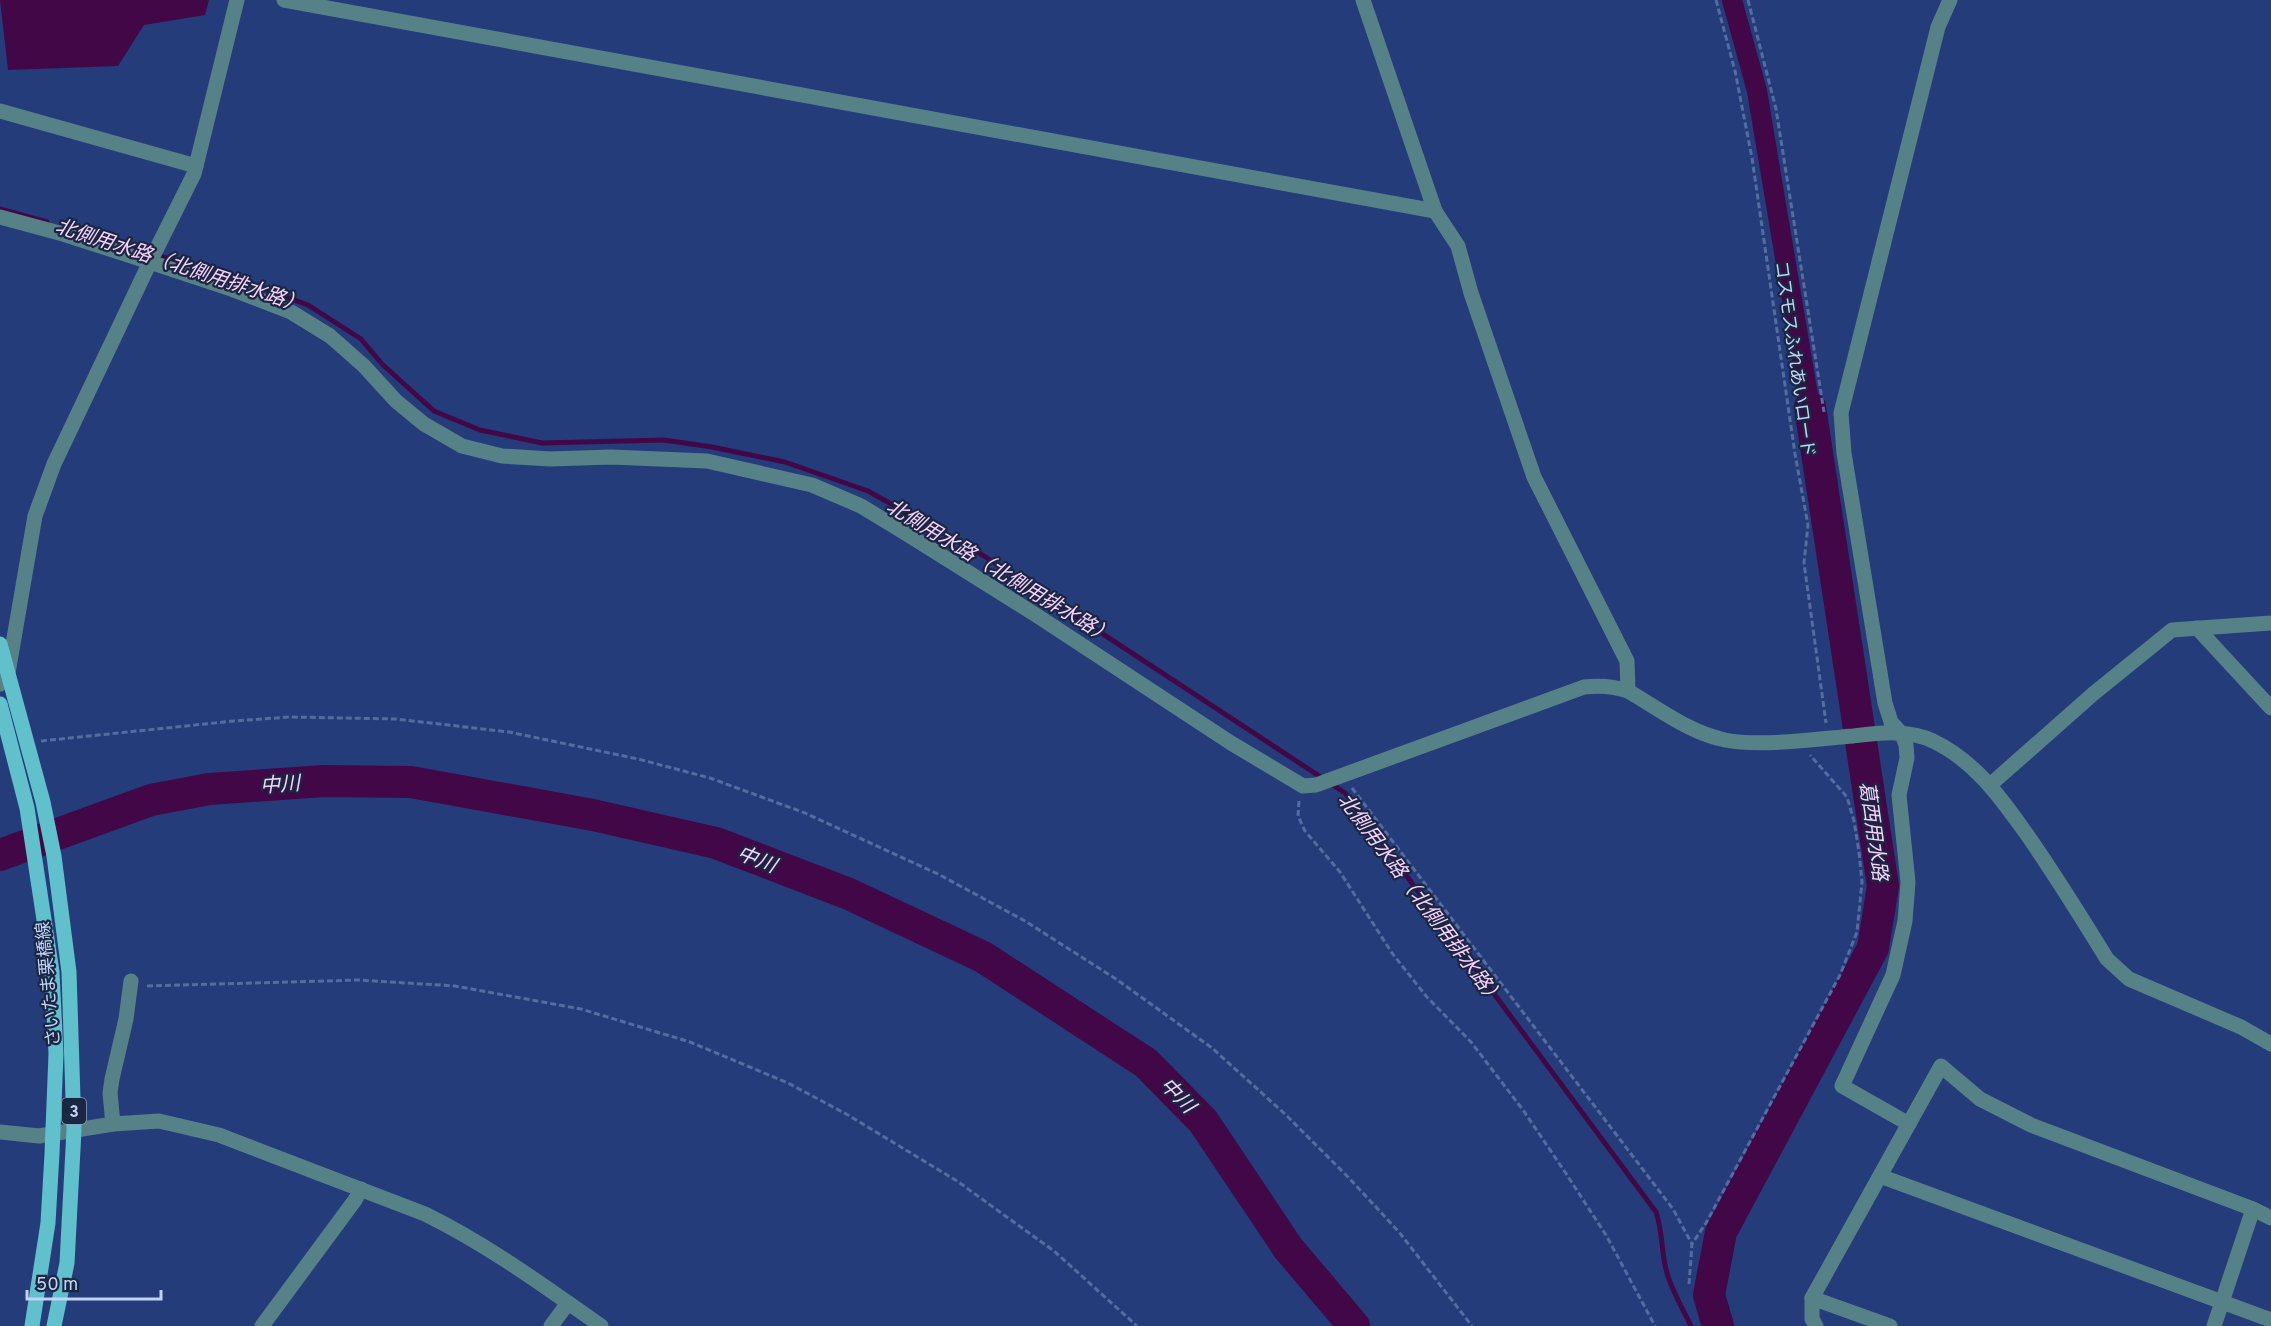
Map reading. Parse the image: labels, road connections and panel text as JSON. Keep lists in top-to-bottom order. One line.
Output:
{"streets":{"main road":["さいたま栗橋線","3"],"path":["コスモスふれあいロード"]},"water":["北側用水路（北側用排水路）","中川","葛西用水路"],"scale_bar":"50 m"}
